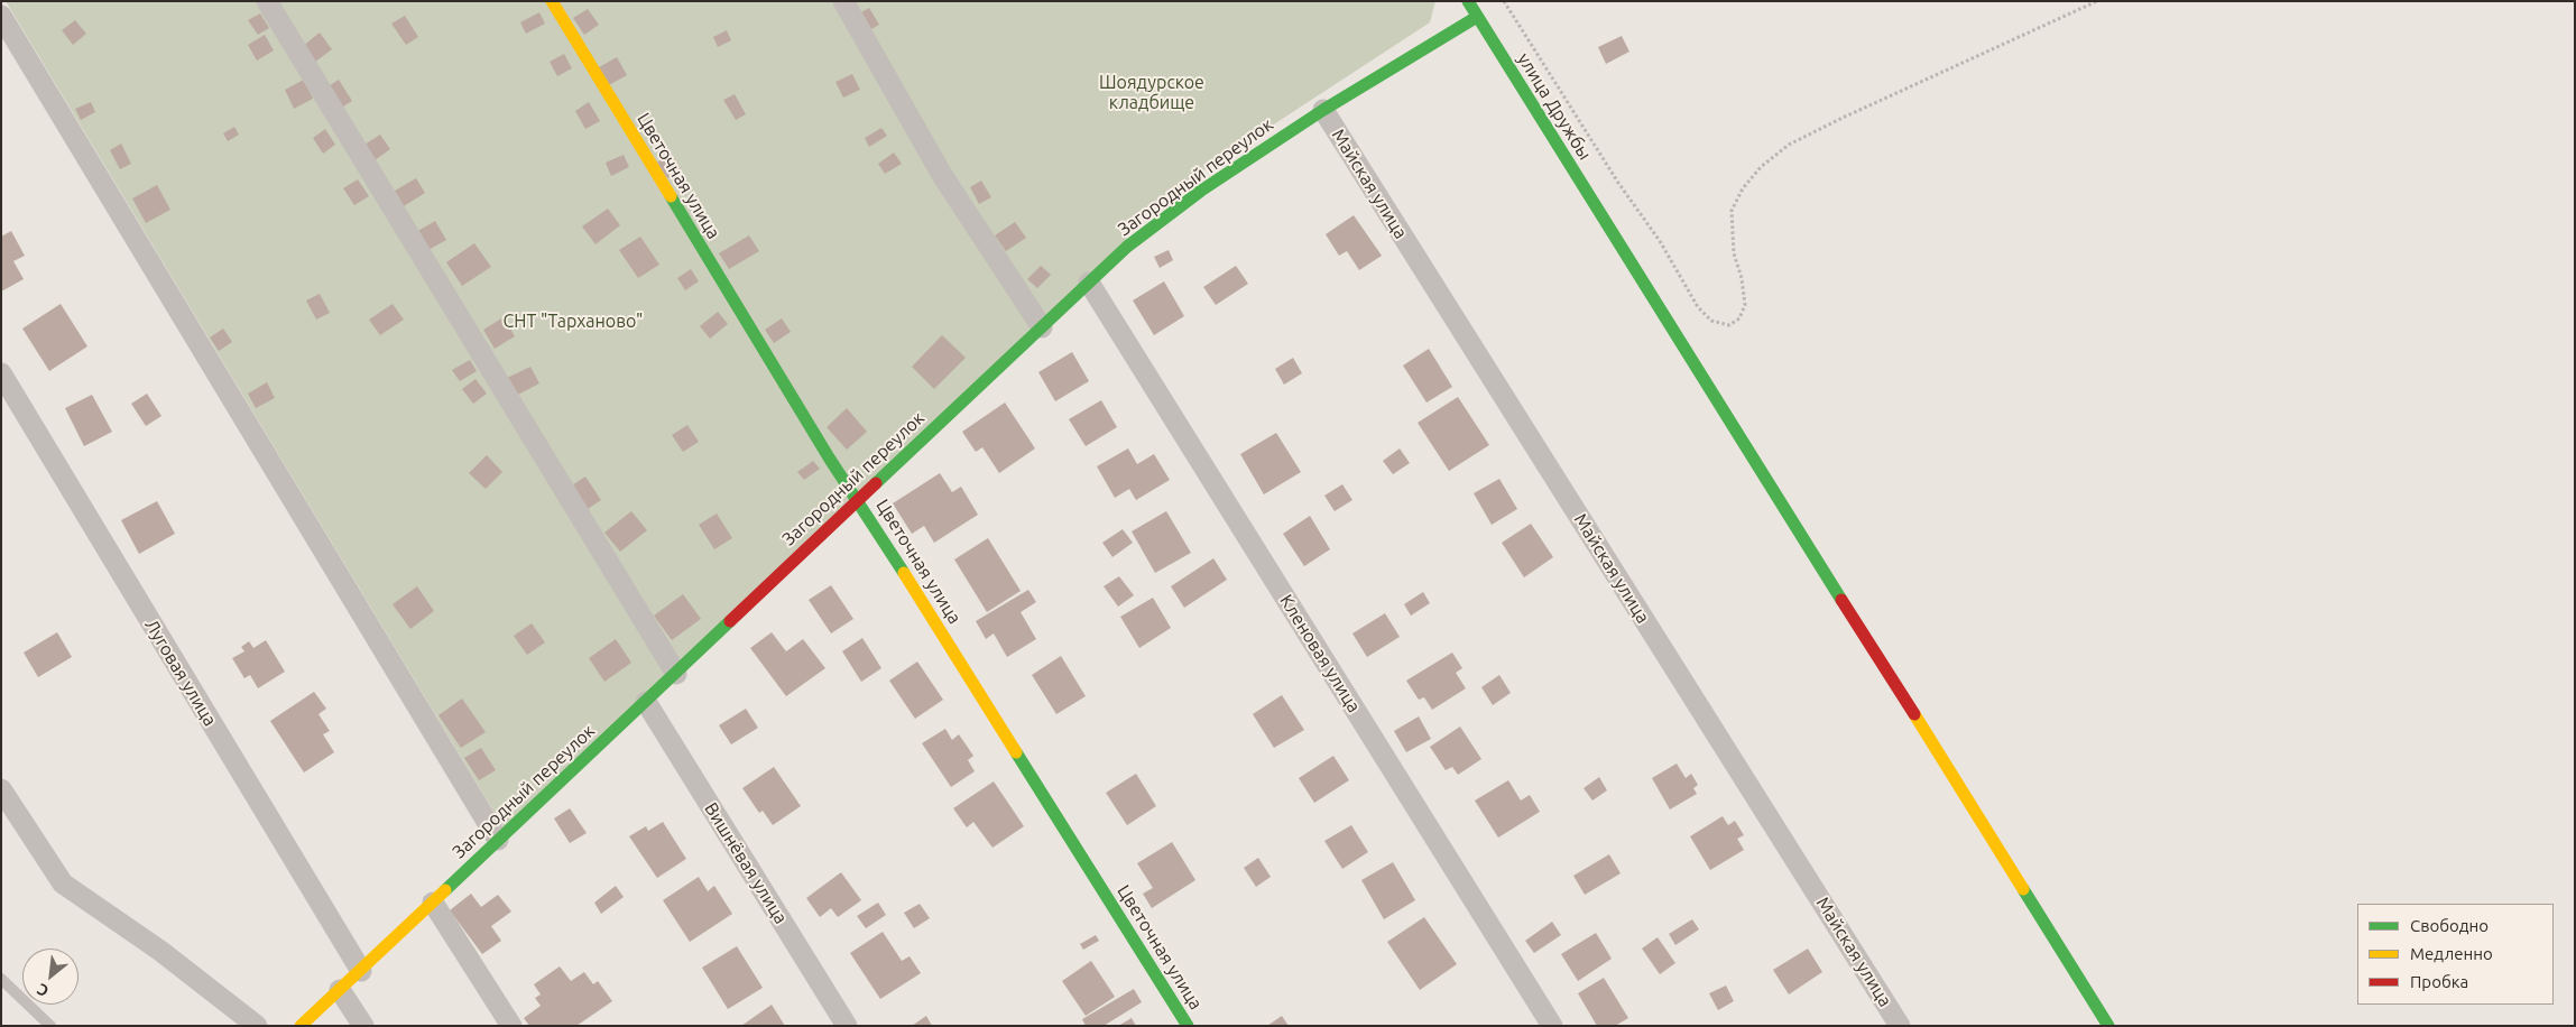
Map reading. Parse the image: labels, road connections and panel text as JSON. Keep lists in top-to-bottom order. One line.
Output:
{"streets":{"street":["улица Дружбы","Цветочная улица","Загородный переулок","Майская улица","Кленовая улица","Луговая улица","Вишнёвая улица"]},"crossings":[["улица Дружбы","Загородный переулок"],["Цветочная улица","Загородный переулок"],["Загородный переулок","Майская улица"],["Загородный переулок","Кленовая улица"],["Загородный переулок","Луговая улица"],["Загородный переулок","Вишнёвая улица"]],"parks":["Шоядурское кладбище","СНТ \"Тарханово\""],"legend":["Свободно","Медленно","Пробка"],"north":"bottom left"}
